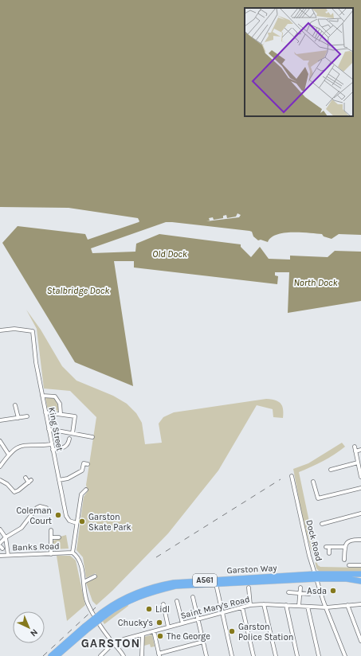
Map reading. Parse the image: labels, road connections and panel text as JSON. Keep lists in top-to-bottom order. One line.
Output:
{"streets":{"highway":["Garston Way","A561"],"street":["King Street","Dock Road","Banks Road","Saint Mary's Road"]},"crossings":[["Dock Road","Garston Way"],["Dock Road","Saint Mary's Road"]],"districts":["GARSTON"],"water":["Old Dock","North Dock","Stalbridge Dock"],"places":["Coleman Court","Garston Skate Park","Asda","Lidl","Chucky's","Garston Police Station","The George"],"north":"bottom right"}
